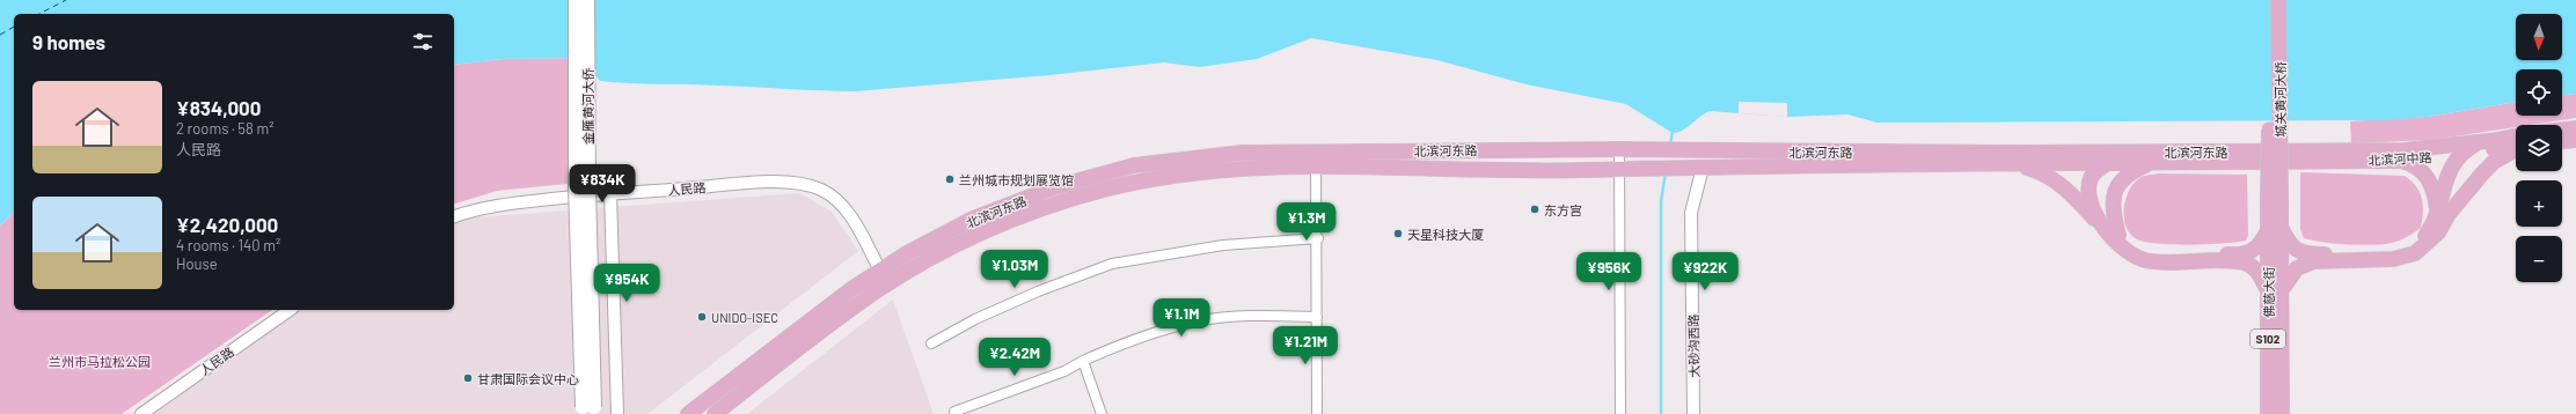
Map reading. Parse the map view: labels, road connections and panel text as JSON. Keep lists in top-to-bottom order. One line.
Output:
{"streets":{"main road":["城关黄河大桥","金雁黄河大侨","北滨河东路","北滨河中路","佛慈大街","S102"],"street":["人民路","大砂沟西路"]},"crossings":[["城关黄河大桥","佛慈大街"],["北滨河东路","北滨河中路"],["北滨河东路","人民路"],["北滨河东路","大砂沟西路"]],"parks":["兰州市马拉松公园"],"places":["兰州城市规划展览馆","东方宫","天星科技大厦","UNIDO-ISEC","甘肃国际会议中心"],"north":"bottom","page":{"map_buttons":["+","−"],"heading":"9 homes","list":[{"name":"¥834,000","note":"2 rooms · 58 m² · 人民路"},{"name":"¥2,420,000","note":"4 rooms · 140 m² · House"}],"price":["¥834K","¥1.3M","¥1.03M","¥956K","¥922K","¥954K","¥1.1M","¥1.21M","¥2.42M"]}}
